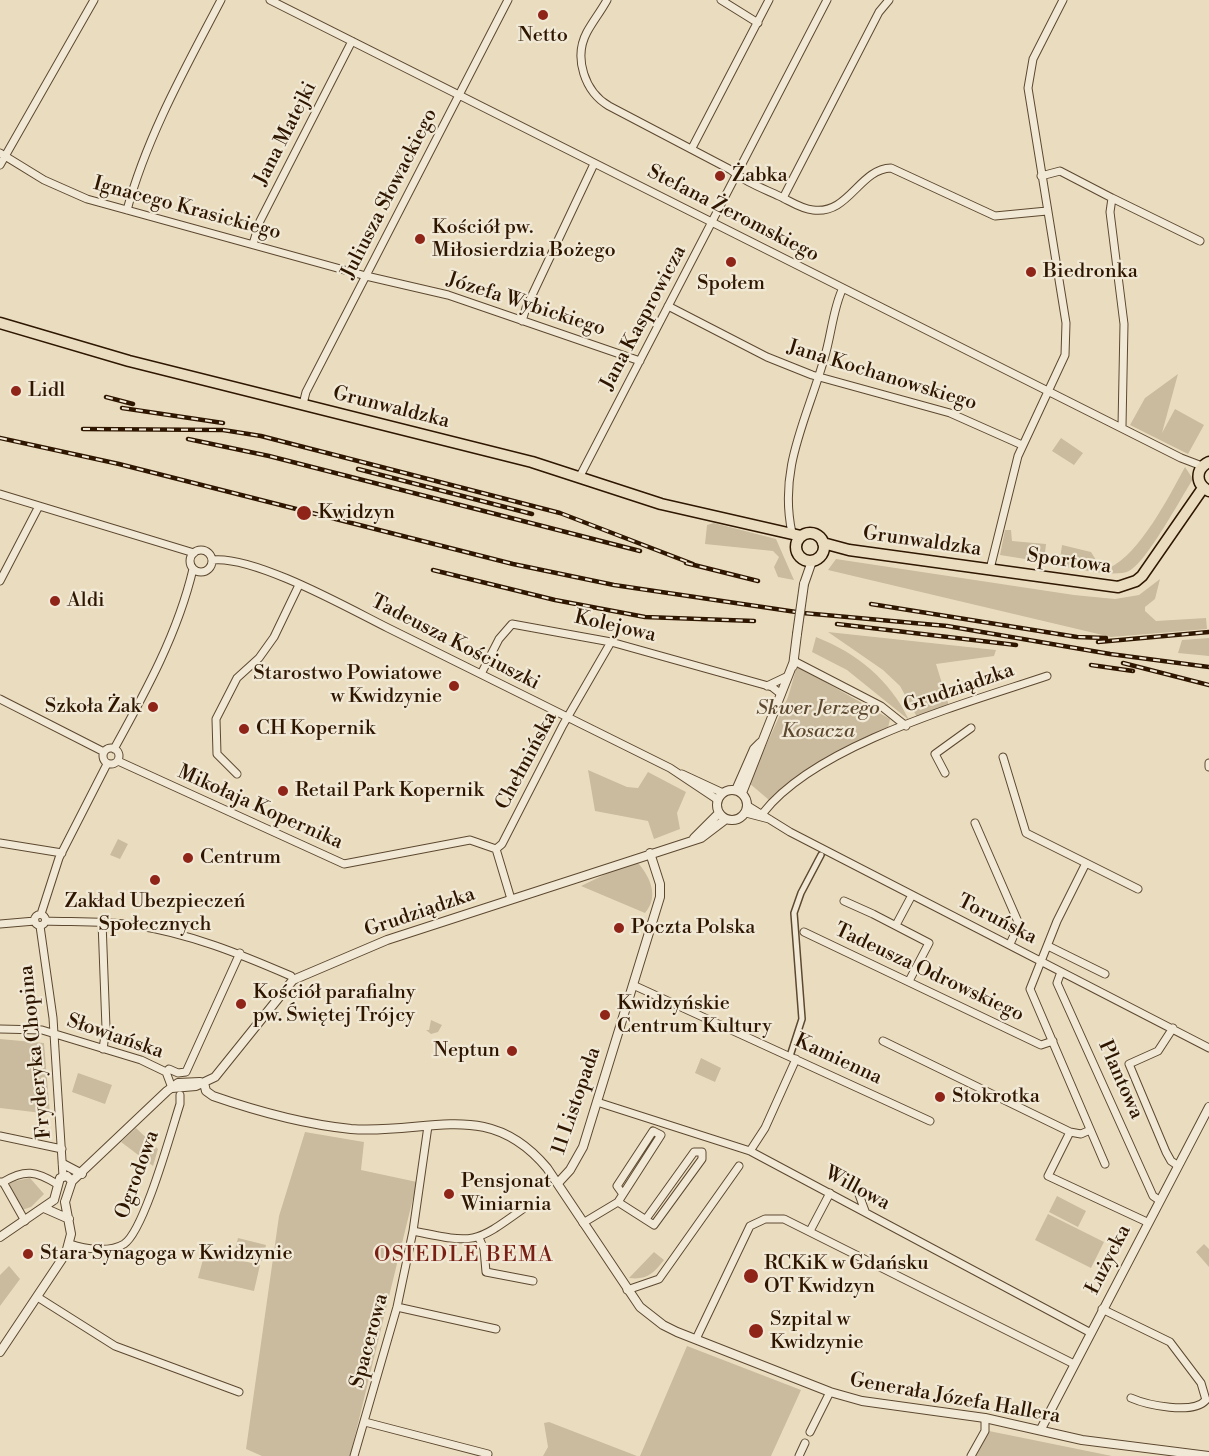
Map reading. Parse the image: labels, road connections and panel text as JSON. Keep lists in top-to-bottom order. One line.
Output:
{"streets":{"main road":["Grunwaldzka","Sportowa"],"street":["Jana Matejki","Juliusza Słowackiego","Ignacego Krasickiego","Stefana Żeromskiego","Józefa Wybickiego","Jana Kasprowicza","Jana Kochanowskiego","Kolejowa","Tadeusza Kościuszki","Grudziądzka","Chełmińska","Mikołaja Kopernika","Toruńska","Tadeusza Odrowskiego","Słowiańska","Fryderyka Chopina","Kamienna","Plantowa","11 Listopada","Ogrodowa","Willowa","Łużycka","Spacerowa","Generała Józefa Hallera"]},"crossings":[["Jana Matejki","Ignacego Krasickiego"],["Jana Matejki","Stefana Żeromskiego"],["Juliusza Słowackiego","Ignacego Krasickiego"],["Juliusza Słowackiego","Stefana Żeromskiego"],["Juliusza Słowackiego","Józefa Wybickiego"],["Juliusza Słowackiego","Grunwaldzka"],["Ignacego Krasickiego","Józefa Wybickiego"],["Stefana Żeromskiego","Jana Kasprowicza"],["Józefa Wybickiego","Jana Kasprowicza"],["Jana Kasprowicza","Jana Kochanowskiego"],["Jana Kasprowicza","Grunwaldzka"],["Grunwaldzka","Sportowa"],["Kolejowa","Tadeusza Kościuszki"],["Kolejowa","Chełmińska"],["Tadeusza Kościuszki","Chełmińska"],["Grudziądzka","Toruńska"],["Grudziądzka","11 Listopada"],["Grudziądzka","Generała Józefa Hallera"],["Chełmińska","Mikołaja Kopernika"],["Toruńska","Plantowa"],["Słowiańska","Fryderyka Chopina"],["Kamienna","11 Listopada"],["Plantowa","Łużycka"],["11 Listopada","Willowa"],["11 Listopada","Generała Józefa Hallera"],["Willowa","Łużycka"],["Łużycka","Generała Józefa Hallera"],["Spacerowa","Generała Józefa Hallera"]],"districts":["OSIEDLE BEMA"],"parks":["Skwer Jerzego Kosacza"],"places":["Netto","Żabka","Kościół pw. Miłosierdzia Bożego","Społem","Biedronka","Lidl","Kwidzyn","Aldi","Starostwo Powiatowe w Kwidzynie","Szkoła Żak","CH Kopernik","Retail Park Kopernik","Centrum","Zakład Ubezpieczeń Społecznych","Poczta Polska","Kościół parafialny pw. Świętej Trójcy","Kwidzyńskie Centrum Kultury","Neptun","Stokrotka","Pensjonat Winiarnia","Stara Synagoga w Kwidzynie","RCKiK w Gdańsku OT Kwidzyn","Szpital w Kwidzynie"]}
